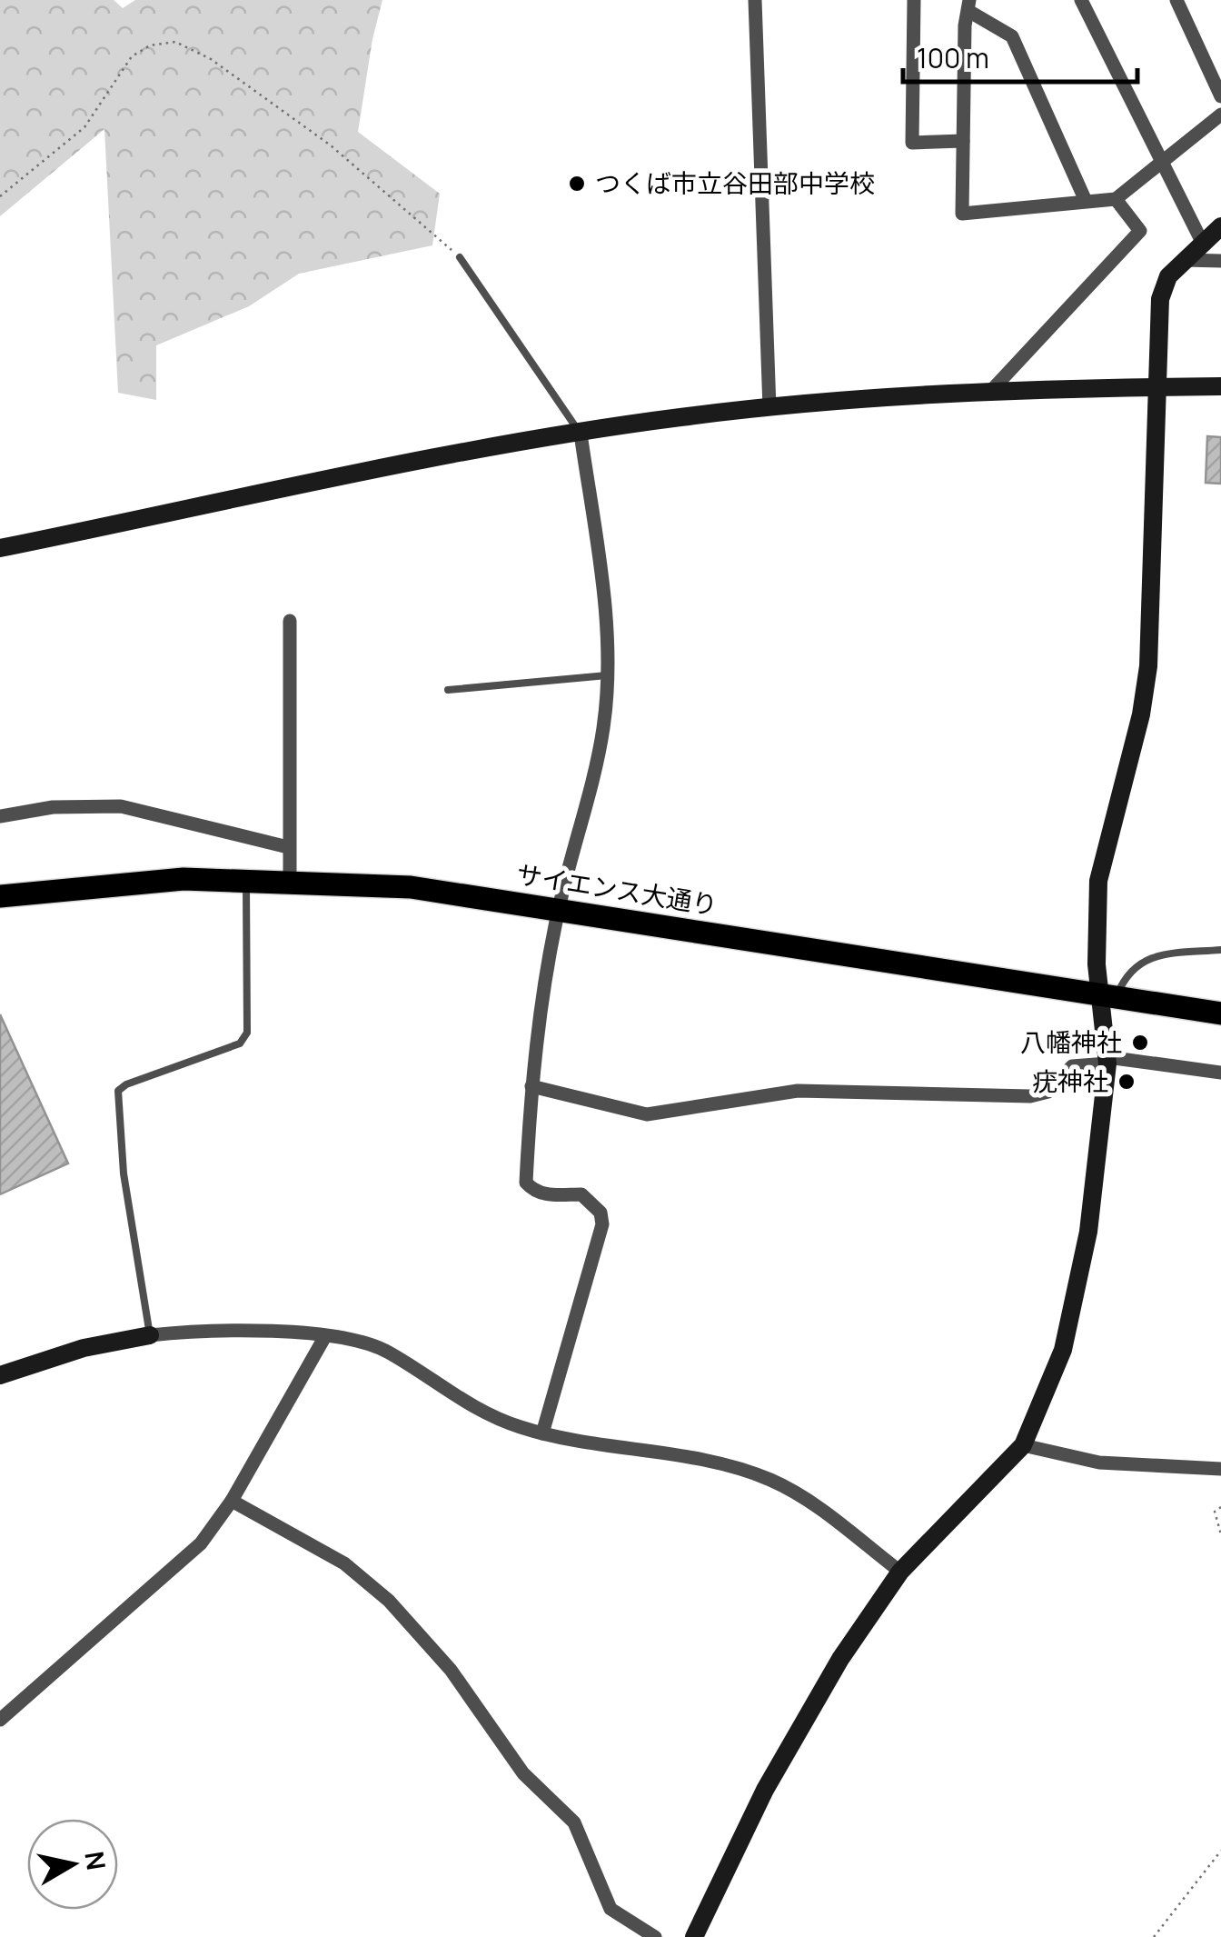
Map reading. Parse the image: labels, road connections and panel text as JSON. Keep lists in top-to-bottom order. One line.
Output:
{"streets":{"main road":["サイエンス大通り"]},"places":["つくば市立谷田部中学校","八幡神社","疣神社"],"scale_bar":"100 m","north":"right"}
